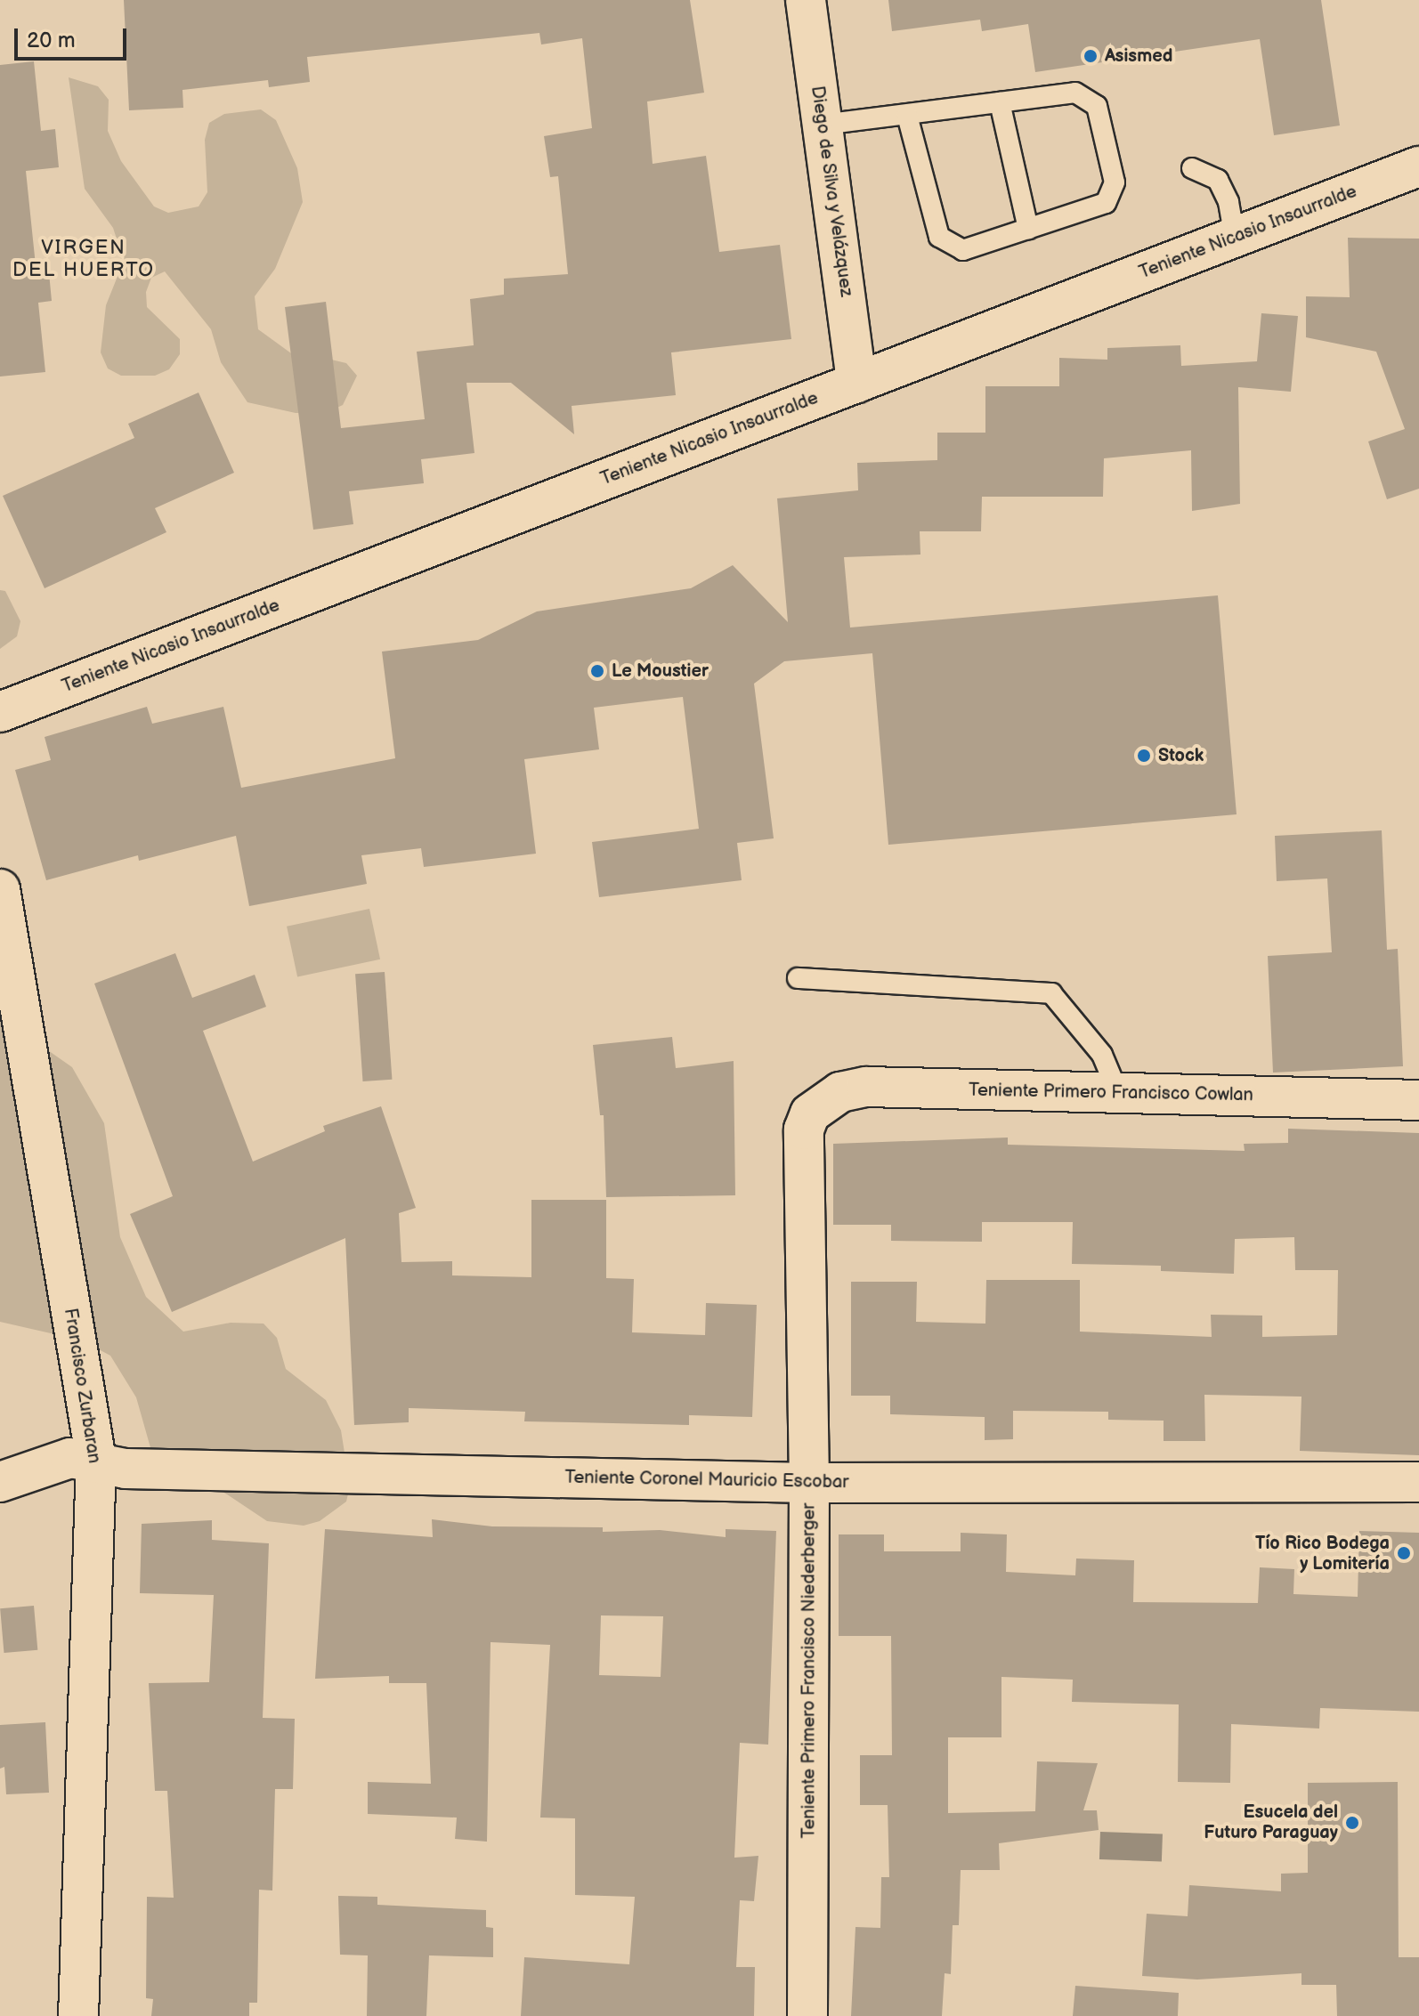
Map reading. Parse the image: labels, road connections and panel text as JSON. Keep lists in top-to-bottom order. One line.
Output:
{"streets":{"street":["Diego de Silva y Velázquez","Teniente Nicasio Insaurralde","Teniente Primero Francisco Cowlan","Francisco Zurbaran","Teniente Coronel Mauricio Escobar","Teniente Primero Francisco Niederberger"]},"crossings":[["Diego de Silva y Velázquez","Teniente Nicasio Insaurralde"],["Teniente Primero Francisco Cowlan","Teniente Primero Francisco Niederberger"],["Francisco Zurbaran","Teniente Coronel Mauricio Escobar"],["Teniente Coronel Mauricio Escobar","Teniente Primero Francisco Niederberger"]],"districts":["VIRGEN DEL HUERTO"],"places":["Asismed","Le Moustier","Stock","Tío Rico Bodega y Lomitería","Esucela del Futuro Paraguay"],"scale_bar":"20 m"}
